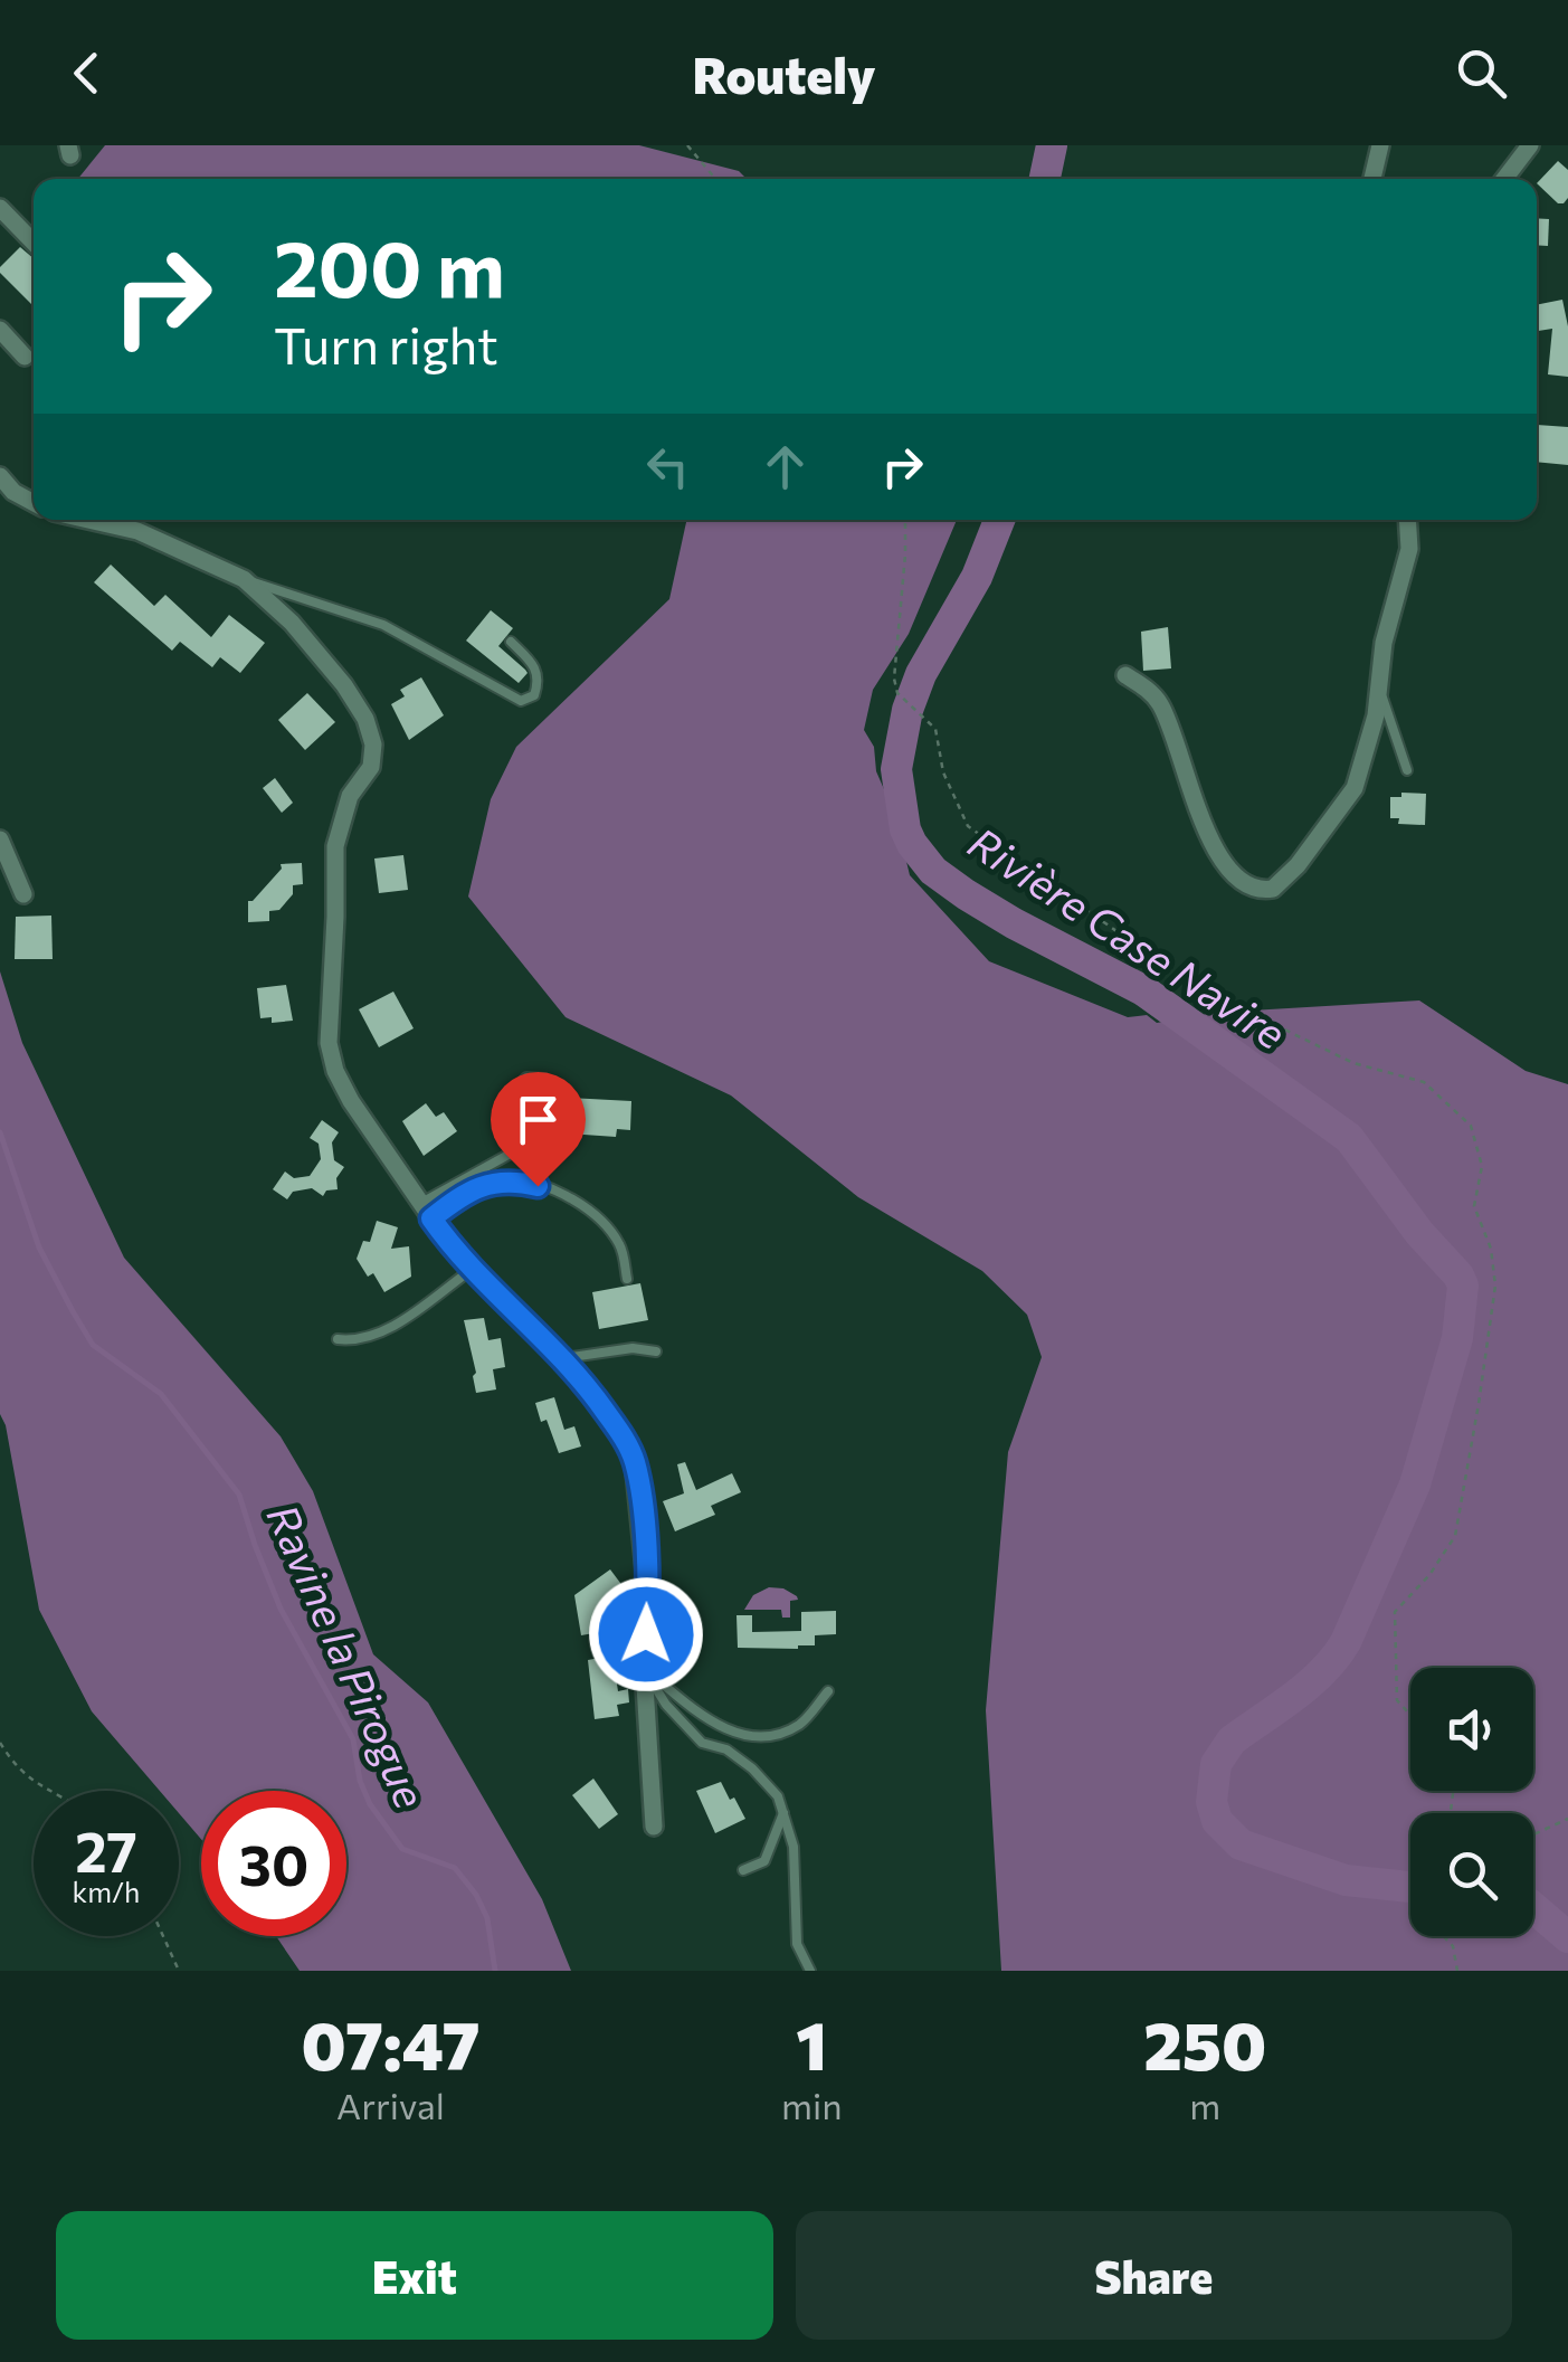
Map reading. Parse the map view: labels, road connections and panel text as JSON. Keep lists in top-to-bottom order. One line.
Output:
{"water":["Rivière Case Navire","Ravine la Pirogue"],"page":{"header":"Routely","turn":["200 m","Turn right"],"speed":"27 km/h","limit":"30","eta":["07:47","Arrival","1","min","250","m"],"buttons":["Exit","Share"]}}
